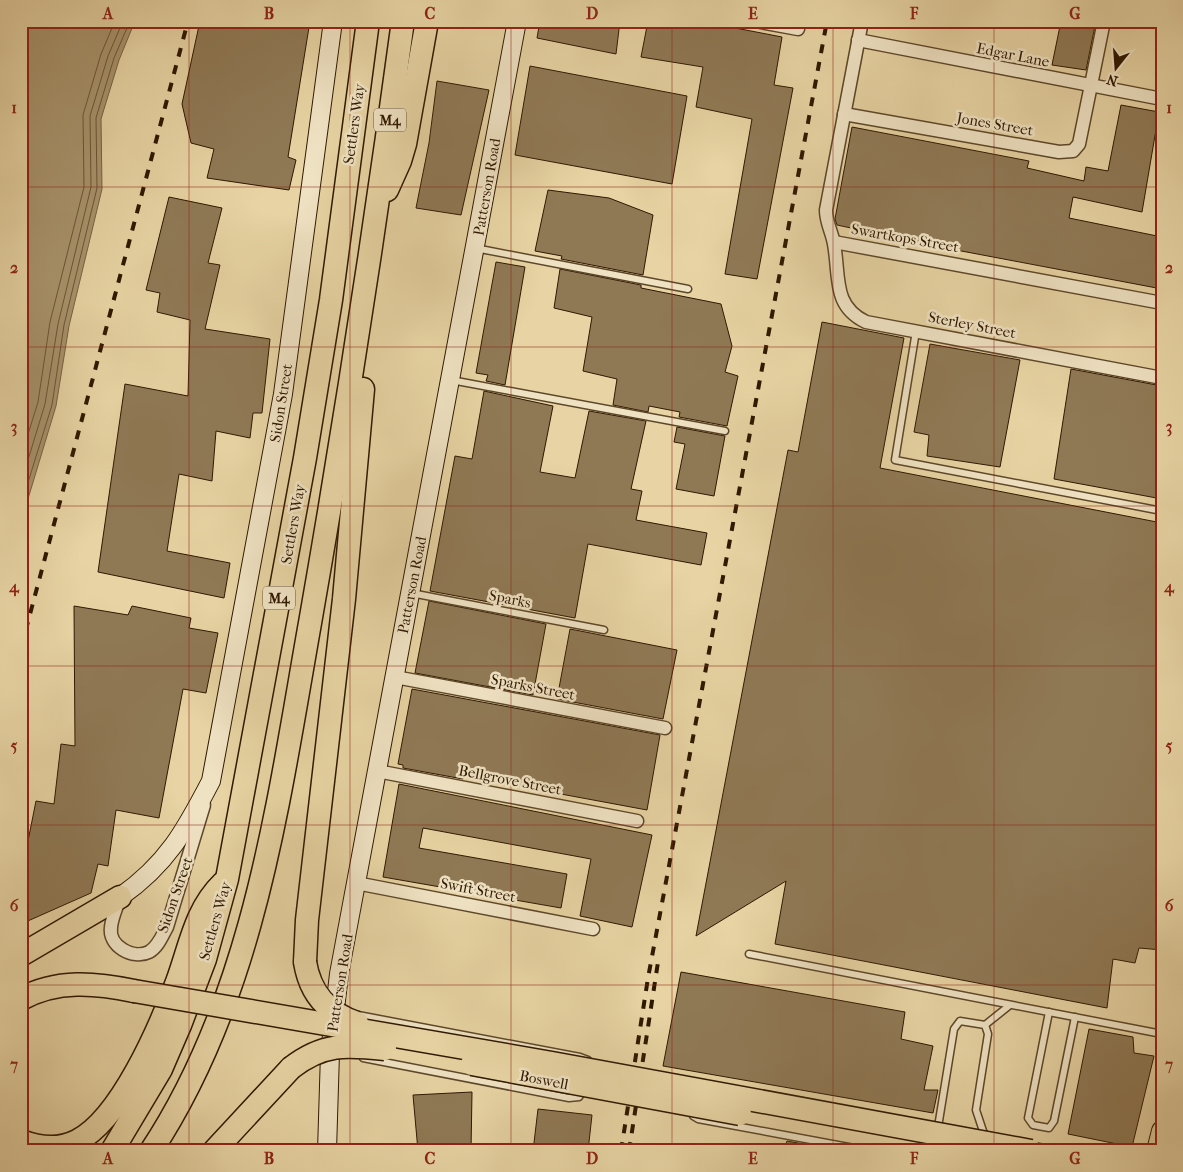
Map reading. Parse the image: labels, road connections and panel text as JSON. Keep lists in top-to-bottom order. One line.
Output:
{"streets":{"highway":["M4","Settlers Way"],"street":["Edgar Lane","Jones Street","Patterson Road","Swartkops Street","Sterley Street","Sidon Street","Sparks Street","Bellgrove Street","Swift Street"],"lane":["Sparks","Boswell"]},"crossings":[["Edgar Lane","Jones Street"],["Edgar Lane","Swartkops Street"],["Jones Street","Swartkops Street"],["Patterson Road","Sparks"],["Patterson Road","Sparks Street"],["Patterson Road","Bellgrove Street"],["Patterson Road","Swift Street"],["Patterson Road","Boswell"],["Swartkops Street","Sterley Street"]],"north":"bottom","grid":{"columns":["A","B","C","D","E","F","G"],"rows":["1","2","3","4","5","6","7"]}}
